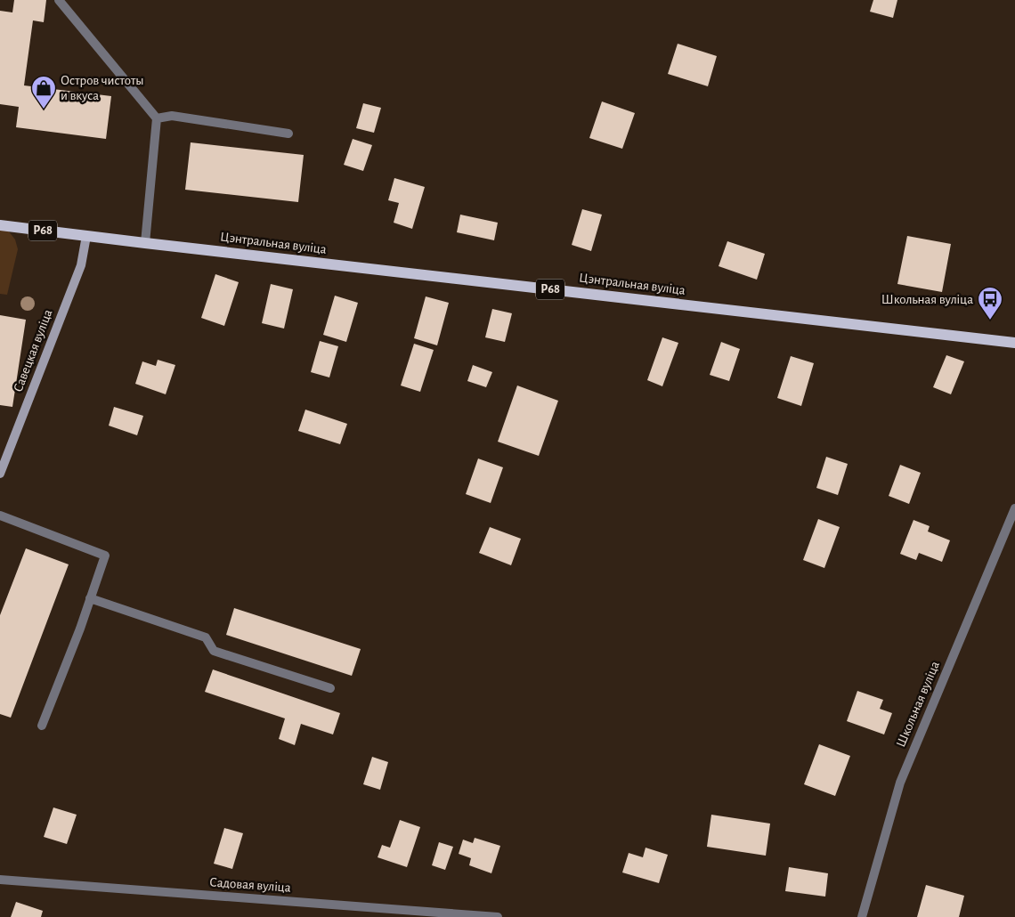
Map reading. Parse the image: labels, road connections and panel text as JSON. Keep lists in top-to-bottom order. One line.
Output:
{"streets":{"main road":["Р68","Цэнтральная вуліца"],"street":["Савецкая вуліца","Школьная вуліца","Садовая вуліца"]},"crossings":[["Р68","Цэнтральная вуліца"],["Р68","Савецкая вуліца"],["Цэнтральная вуліца","Савецкая вуліца"]],"places":{"shop":["Остров чистоты и вкуса"],"bus stop":["Школьная вуліца"]}}
